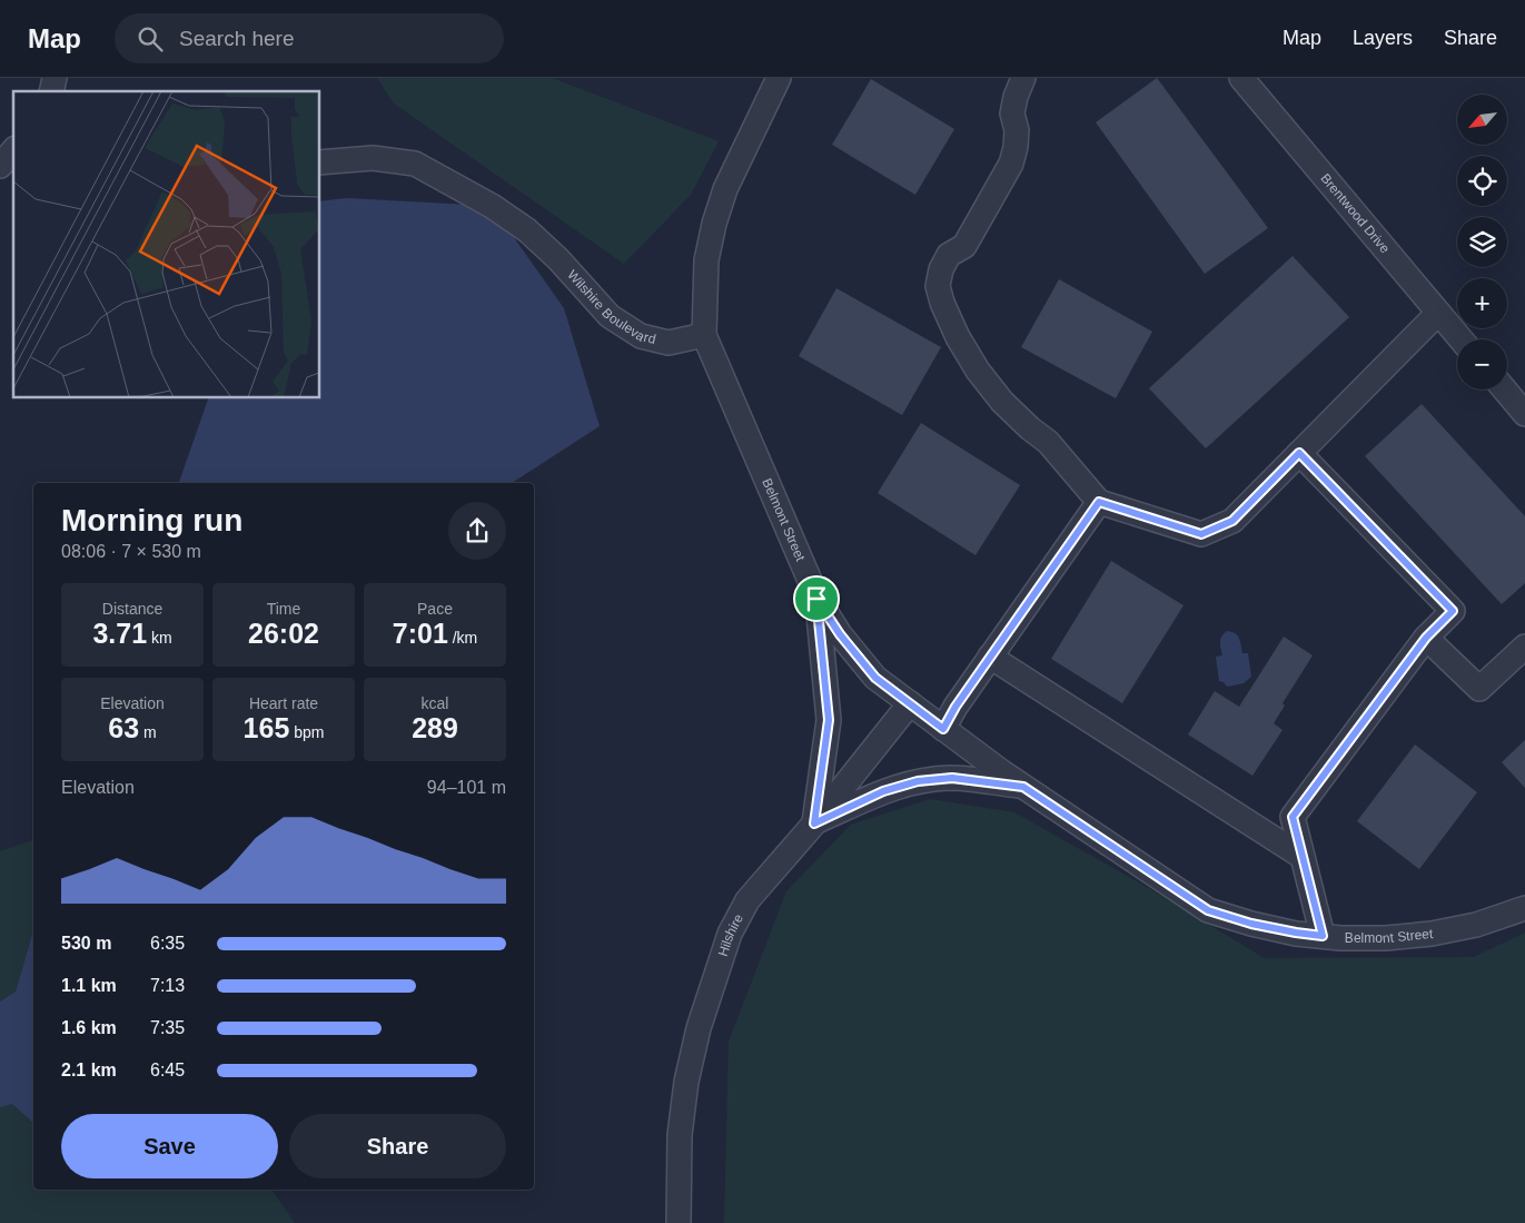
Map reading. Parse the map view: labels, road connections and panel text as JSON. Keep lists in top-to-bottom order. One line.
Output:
{"streets":{"street":["Brentwood Drive","Wilshire Boulevard","Belmont Street","Hilshire"]},"crossings":[["Wilshire Boulevard","Belmont Street"],["Belmont Street","Hilshire"]],"north":"bottom left","page":{"header":"Map","search":"Search here","nav":["Map","Layers","Share"],"map_buttons":["+","−"],"heading":["Morning run","08:06 · 7 × 530 m"],"stats":[["Distance","3.71 km"],["Time","26:02"],["Pace","7:01 /km"],["Elevation","63 m"],["Heart rate","165 bpm"],["kcal","289"]],"chart":["Elevation","94–101 m"],"list":[{"name":"530 m","note":"6:35"},{"name":"1.1 km","note":"7:13"},{"name":"1.6 km","note":"7:35"},{"name":"2.1 km","note":"6:45"}],"buttons":["Save","Share"]}}
